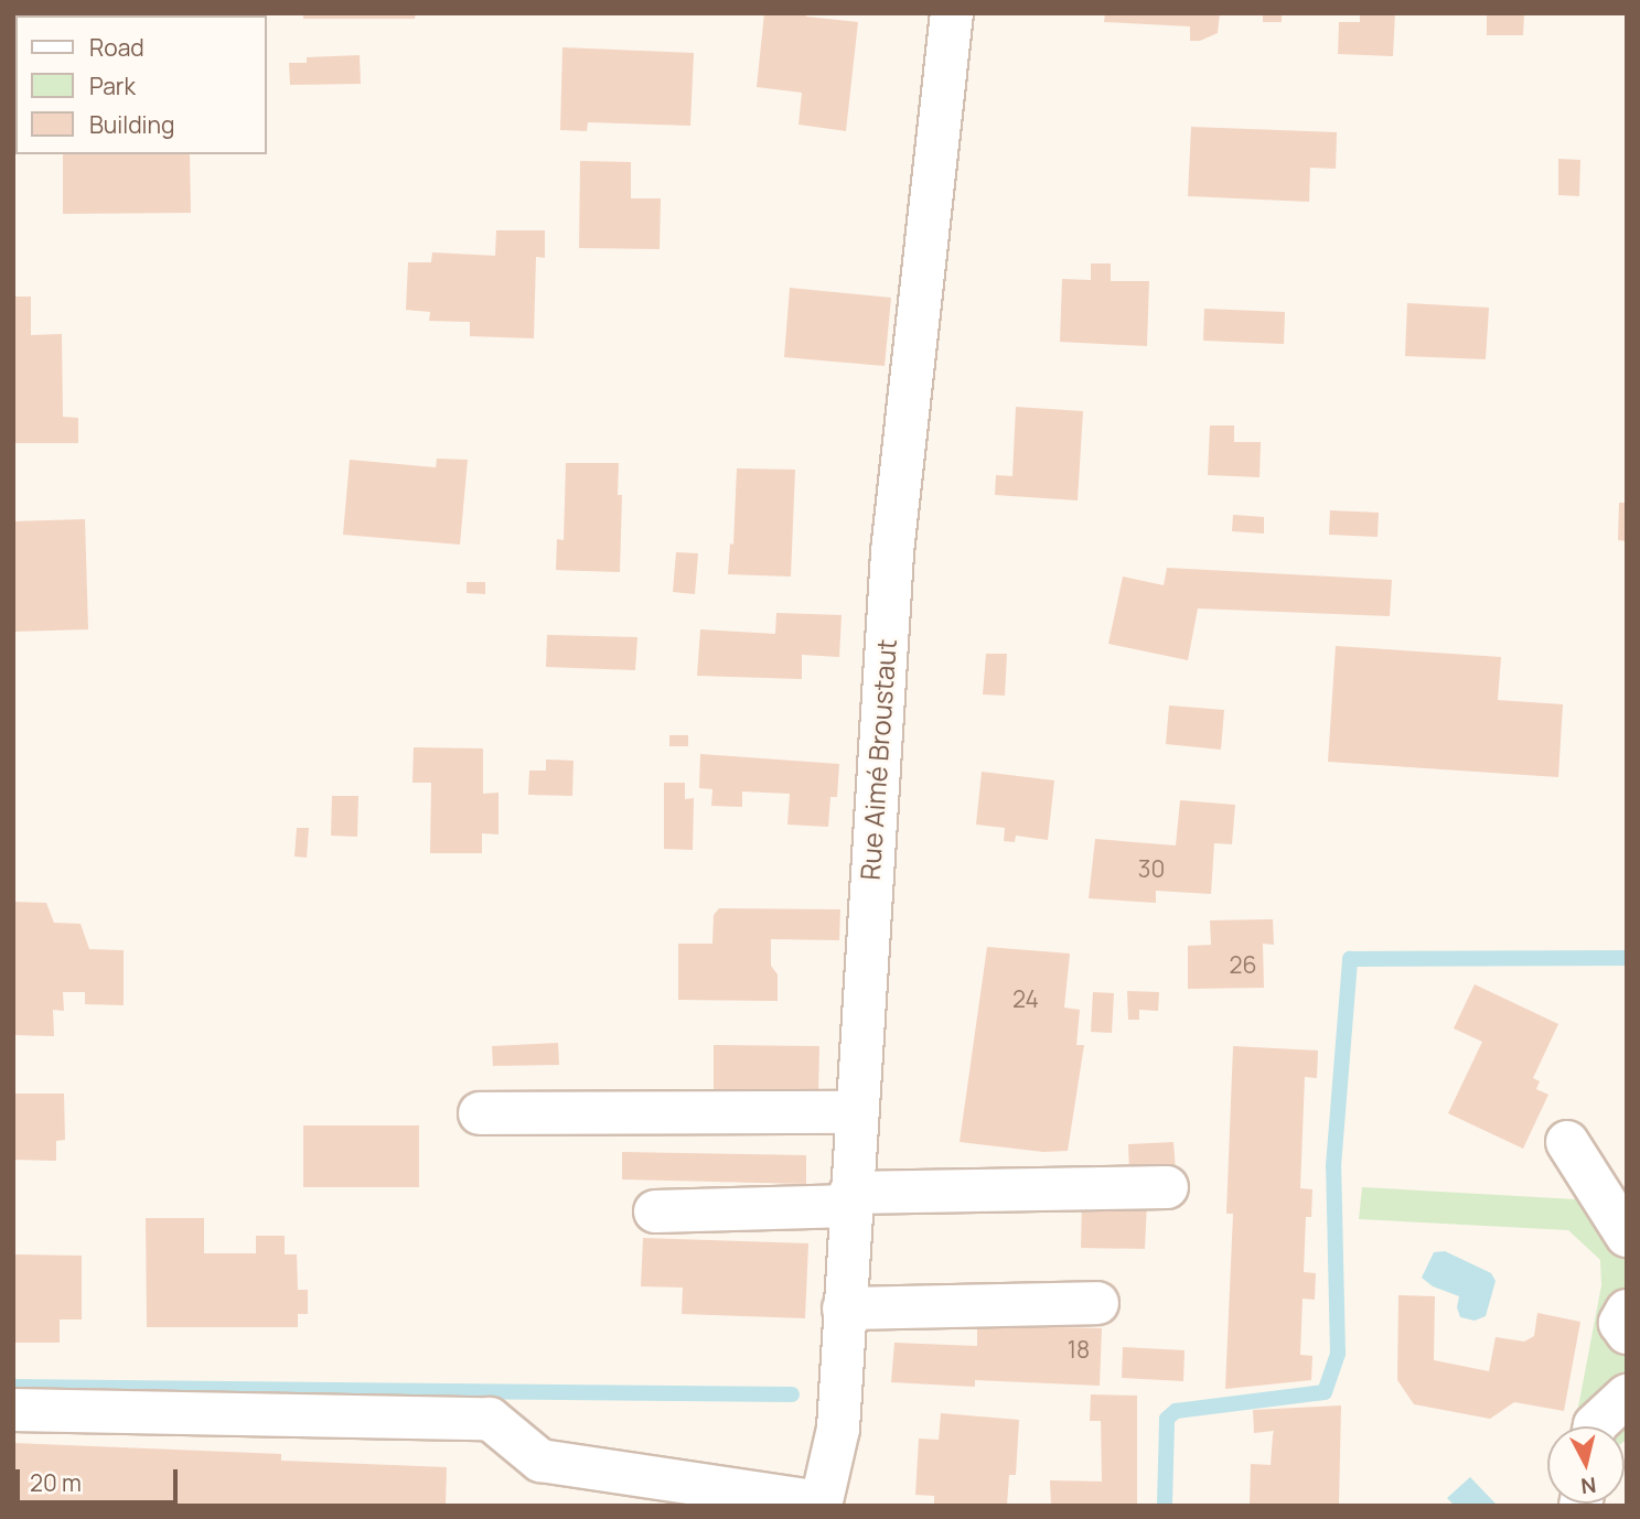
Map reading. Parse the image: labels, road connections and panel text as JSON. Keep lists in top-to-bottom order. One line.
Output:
{"streets":{"street":["Rue Aimé Broustaut"]},"house_numbers":["30","26","24","18"],"legend":["Road","Park","Building"],"scale_bar":"20 m","north":"bottom"}
